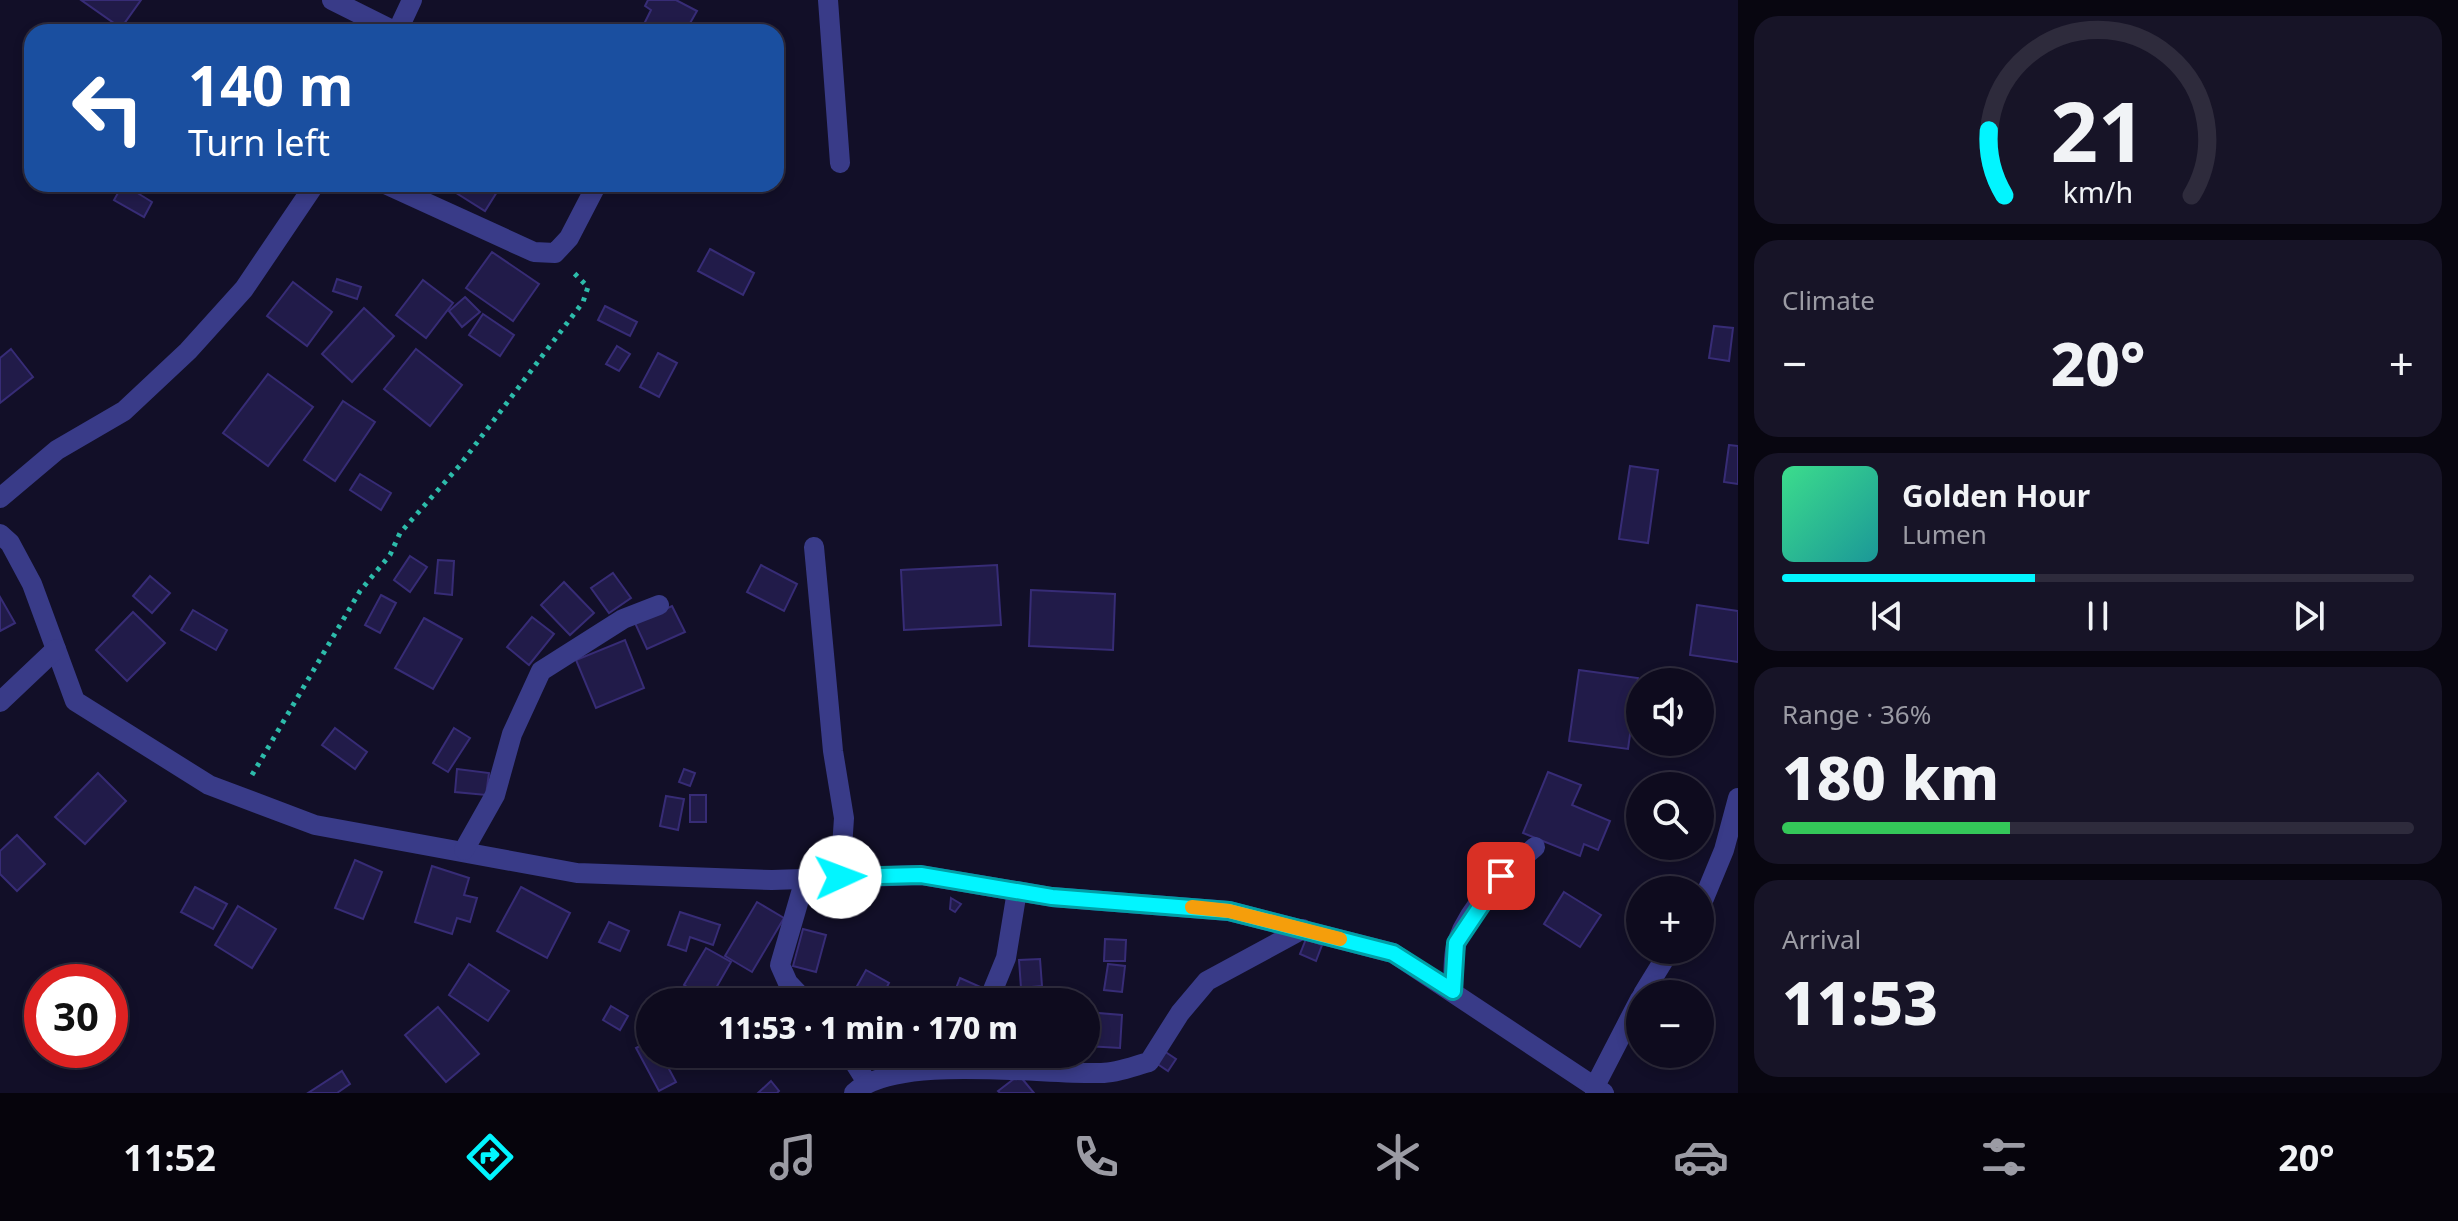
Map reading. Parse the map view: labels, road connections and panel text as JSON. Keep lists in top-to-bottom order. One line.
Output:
{"page":{"turn":["140 m","Turn left"],"tile":["Climate",["Range · 36%","180 km"],["Arrival","11:53"]],"heat":["−","20°","+"],"song":["Golden Hour","Lumen"],"map_buttons":["+","−"],"limit":"30","trip":"11:53 · 1 min · 170 m","tabs":["11:52","20°"],"gauge":["21","km/h"]}}
